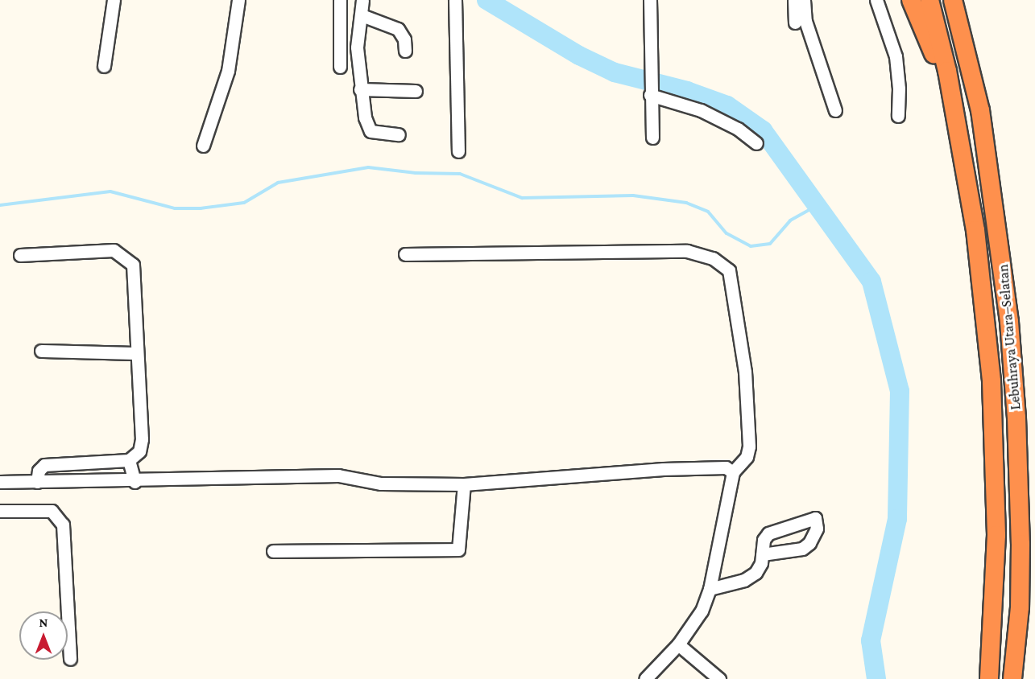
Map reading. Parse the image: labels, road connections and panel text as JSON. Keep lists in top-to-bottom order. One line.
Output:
{"streets":{"highway":["Lebuhraya Utara–Selatan"]},"north":"top"}
